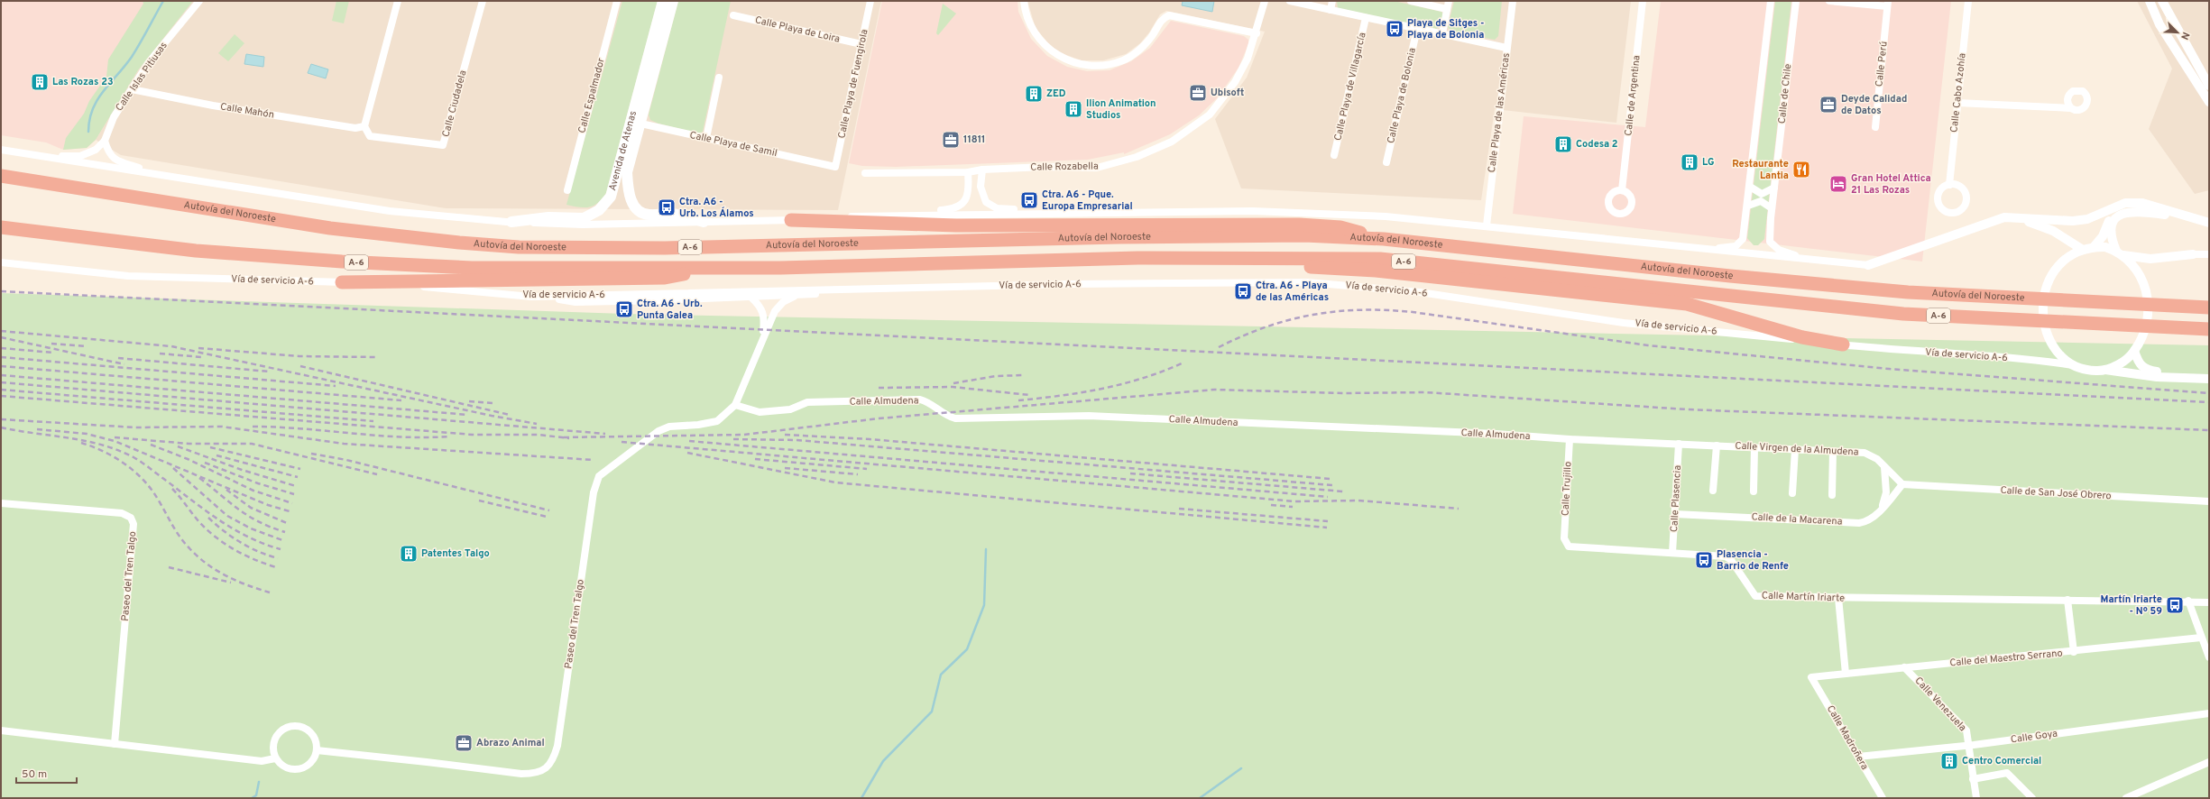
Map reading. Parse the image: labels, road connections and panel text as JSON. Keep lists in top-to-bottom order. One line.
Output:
{"streets":{"highway":["Autovía del Noroeste","A-6"],"main road":["Avenida de Atenas"],"street":["Calle Playa de Loira","Calle Perú","Calle Islas Pitiusas","Calle Playa de Fuengirola","Calle Playa de Villagarcía","Calle Cabo Azohía","Calle de Chile","Calle Espalmador","Calle Playa de Bolonia","Calle de Argentina","Calle Ciudadela","Calle Mahón","Calle Playa de las Américas","Calle Playa de Samil","Calle Rozabella","Vía de servicio A-6","Calle Almudena","Calle Virgen de la Almudena","Calle Trujillo","Calle de San José Obrero","Calle Plasencia","Calle de la Macarena","Paseo del Tren Talgo","Calle Martín Iriarte","Calle del Maestro Serrano","Calle Venezuela","Calle Goya","Calle Madroñera"]},"crossings":[["Calle Playa de Loira","Calle Playa de Fuengirola"],["Calle Islas Pitiusas","Calle Mahón"],["Calle Playa de Fuengirola","Calle Playa de Samil"],["Calle Ciudadela","Calle Mahón"],["Calle Playa de Samil","Avenida de Atenas"],["Calle Almudena","Calle Virgen de la Almudena"],["Calle Almudena","Calle Trujillo"],["Calle Almudena","Calle Plasencia"],["Calle Almudena","Paseo del Tren Talgo"],["Calle Virgen de la Almudena","Calle de San José Obrero"],["Calle Virgen de la Almudena","Calle Plasencia"],["Calle Virgen de la Almudena","Calle de la Macarena"],["Calle Trujillo","Calle Martín Iriarte"],["Calle de San José Obrero","Calle de la Macarena"],["Calle Plasencia","Calle de la Macarena"],["Calle Plasencia","Calle Martín Iriarte"],["Calle del Maestro Serrano","Calle Venezuela"],["Calle del Maestro Serrano","Calle Madroñera"],["Calle Venezuela","Calle Goya"],["Calle Goya","Calle Madroñera"]],"places":{"bus stop":["Playa de Sitges - Playa de Bolonia","Ctra. A6 - Pque. Europa Empresarial","Ctra. A6 - Urb. Los Álamos","Ctra. A6 - Playa de las Américas","Ctra. A6 - Urb. Punta Galea","Plasencia - Barrio de Renfe","Martín Iriarte - Nº 59"],"building":["Las Rozas 23","ZED","Ilion Animation Studios","Codesa 2","LG","Patentes Talgo","Centro Comercial"],"office":["Ubisoft","Deyde Calidad de Datos","11811","Abrazo Animal"],"restaurant":["Restaurante Lantia"],"hotel":["Gran Hotel Attica 21 Las Rozas"]},"scale_bar":"50 m","north":"bottom right"}
